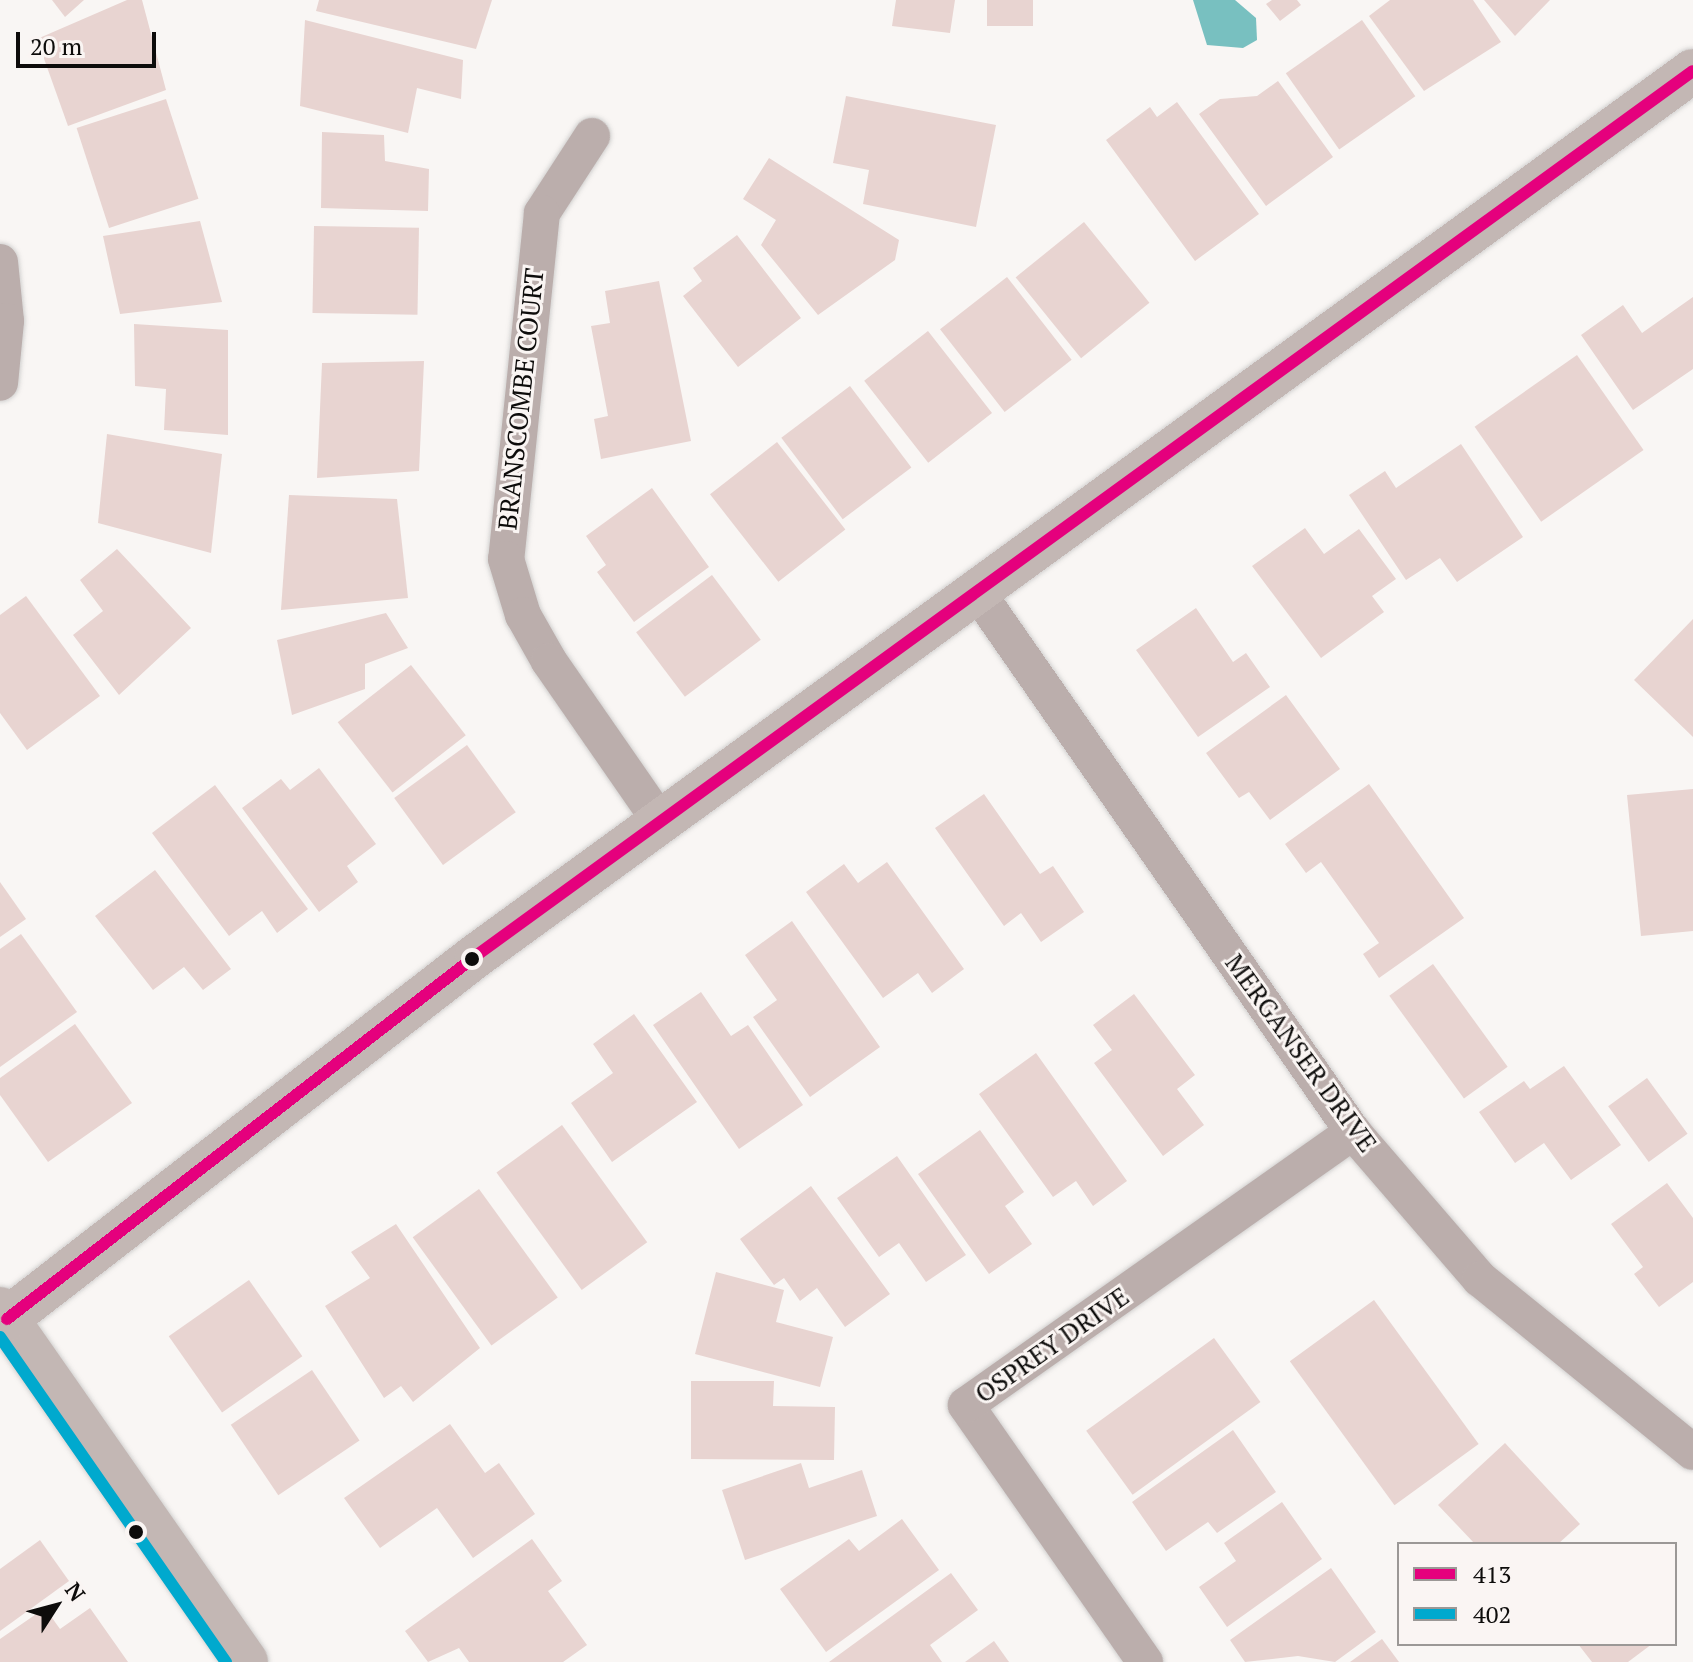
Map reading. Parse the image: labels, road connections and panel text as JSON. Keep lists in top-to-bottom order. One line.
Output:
{"streets":{"street":["BRANSCOMBE COURT","MERGANSER DRIVE","OSPREY DRIVE"]},"crossings":[["MERGANSER DRIVE","OSPREY DRIVE"]],"lines":["transit line 413","transit line 402"],"legend":["413","402"],"scale_bar":"20 m","north":"top right"}
